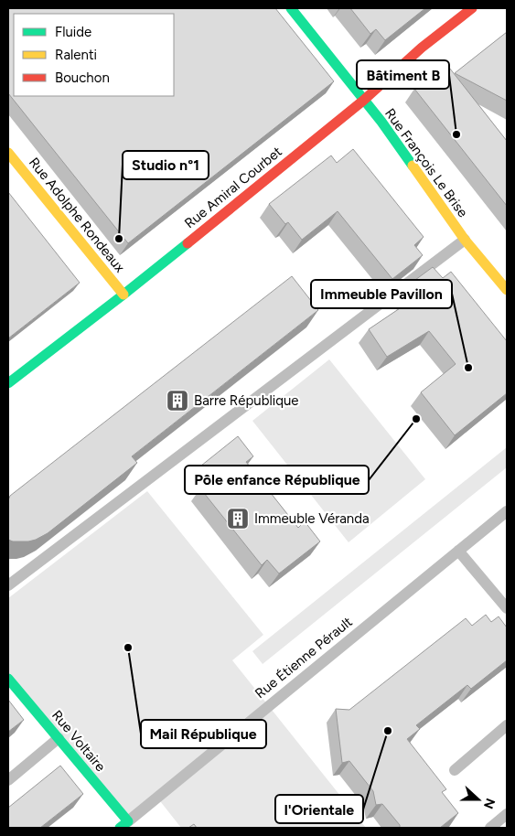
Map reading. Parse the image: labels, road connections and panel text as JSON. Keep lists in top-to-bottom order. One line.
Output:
{"streets":{"street":["Rue François Le Brise","Rue Amiral Courbet","Rue Adolphe Rondeaux","Rue Voltaire"],"lane":["Rue Étienne Pérault"]},"crossings":[["Rue François Le Brise","Rue Amiral Courbet"],["Rue Amiral Courbet","Rue Adolphe Rondeaux"],["Rue Étienne Pérault","Rue Voltaire"]],"places":{"other":["Bâtiment B","Studio n°1","Immeuble Pavillon","Pôle enfance République","Mail République","l'Orientale"],"building":["Barre République","Immeuble Véranda"]},"legend":["Fluide","Ralenti","Bouchon"],"north":"right"}
